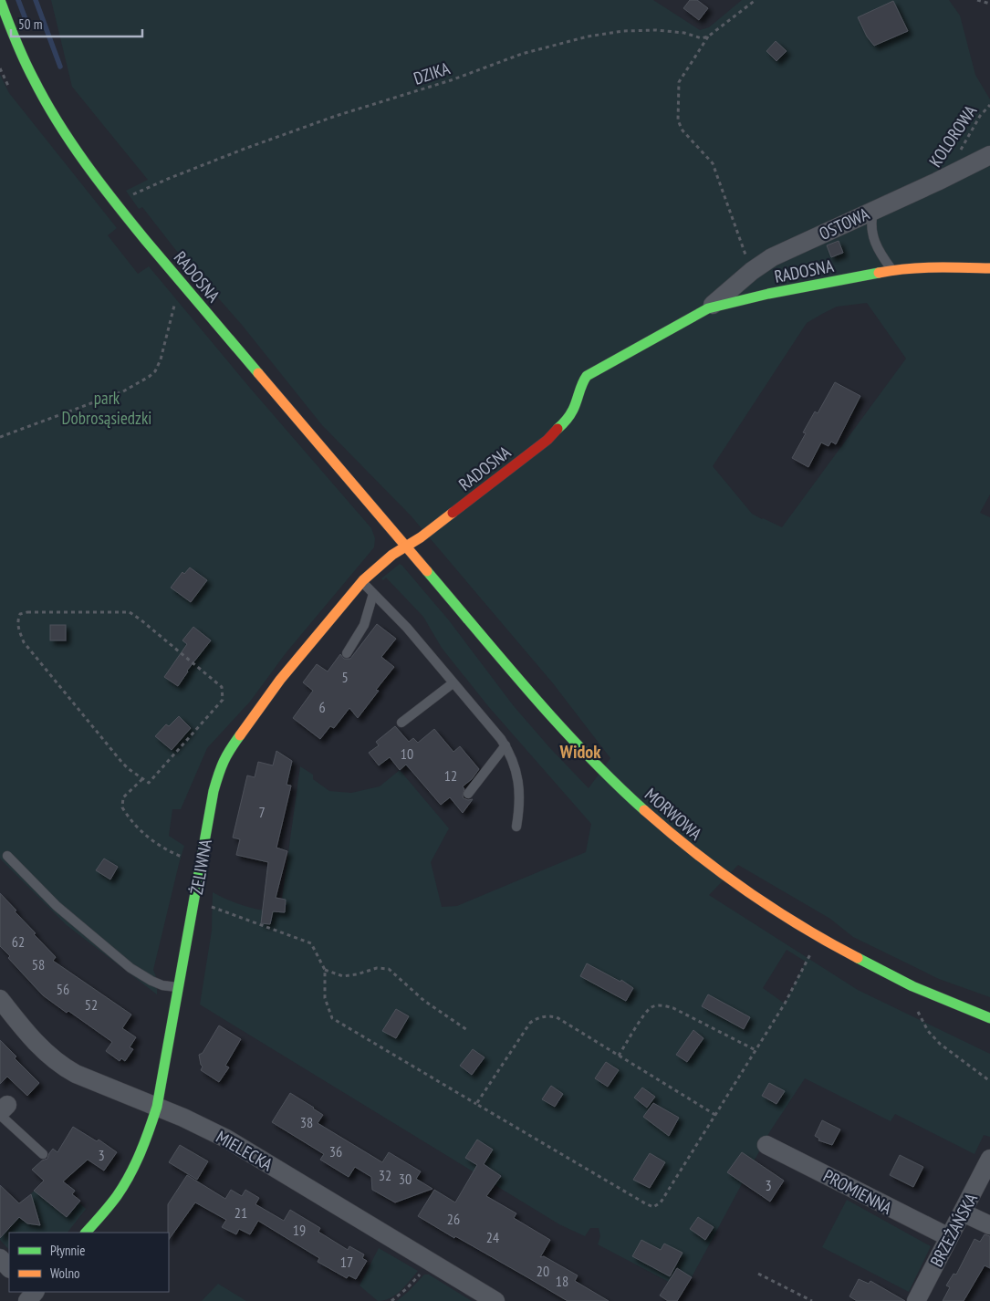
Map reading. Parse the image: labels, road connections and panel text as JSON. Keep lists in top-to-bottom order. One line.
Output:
{"streets":{"street":["OSTOWA","RADOSNA","MORWOWA","ŻELIWNA","MIELECKA","PROMIENNA","BRZEŻAŃSKA"],"path":["DZIKA","KOLOROWA"]},"crossings":[["DZIKA","RADOSNA"],["OSTOWA","RADOSNA"],["RADOSNA","MORWOWA"],["RADOSNA","ŻELIWNA"],["MORWOWA","ŻELIWNA"],["ŻELIWNA","MIELECKA"],["PROMIENNA","BRZEŻAŃSKA"]],"districts":["Widok"],"parks":["park Dobrosąsiedzki"],"house_numbers":["5","6","10","12","7","62","58","56","52","38","36","3","32","30","3","21","26","19","24","17","20","18"],"legend":["Płynnie","Wolno"],"scale_bar":"50 m"}
